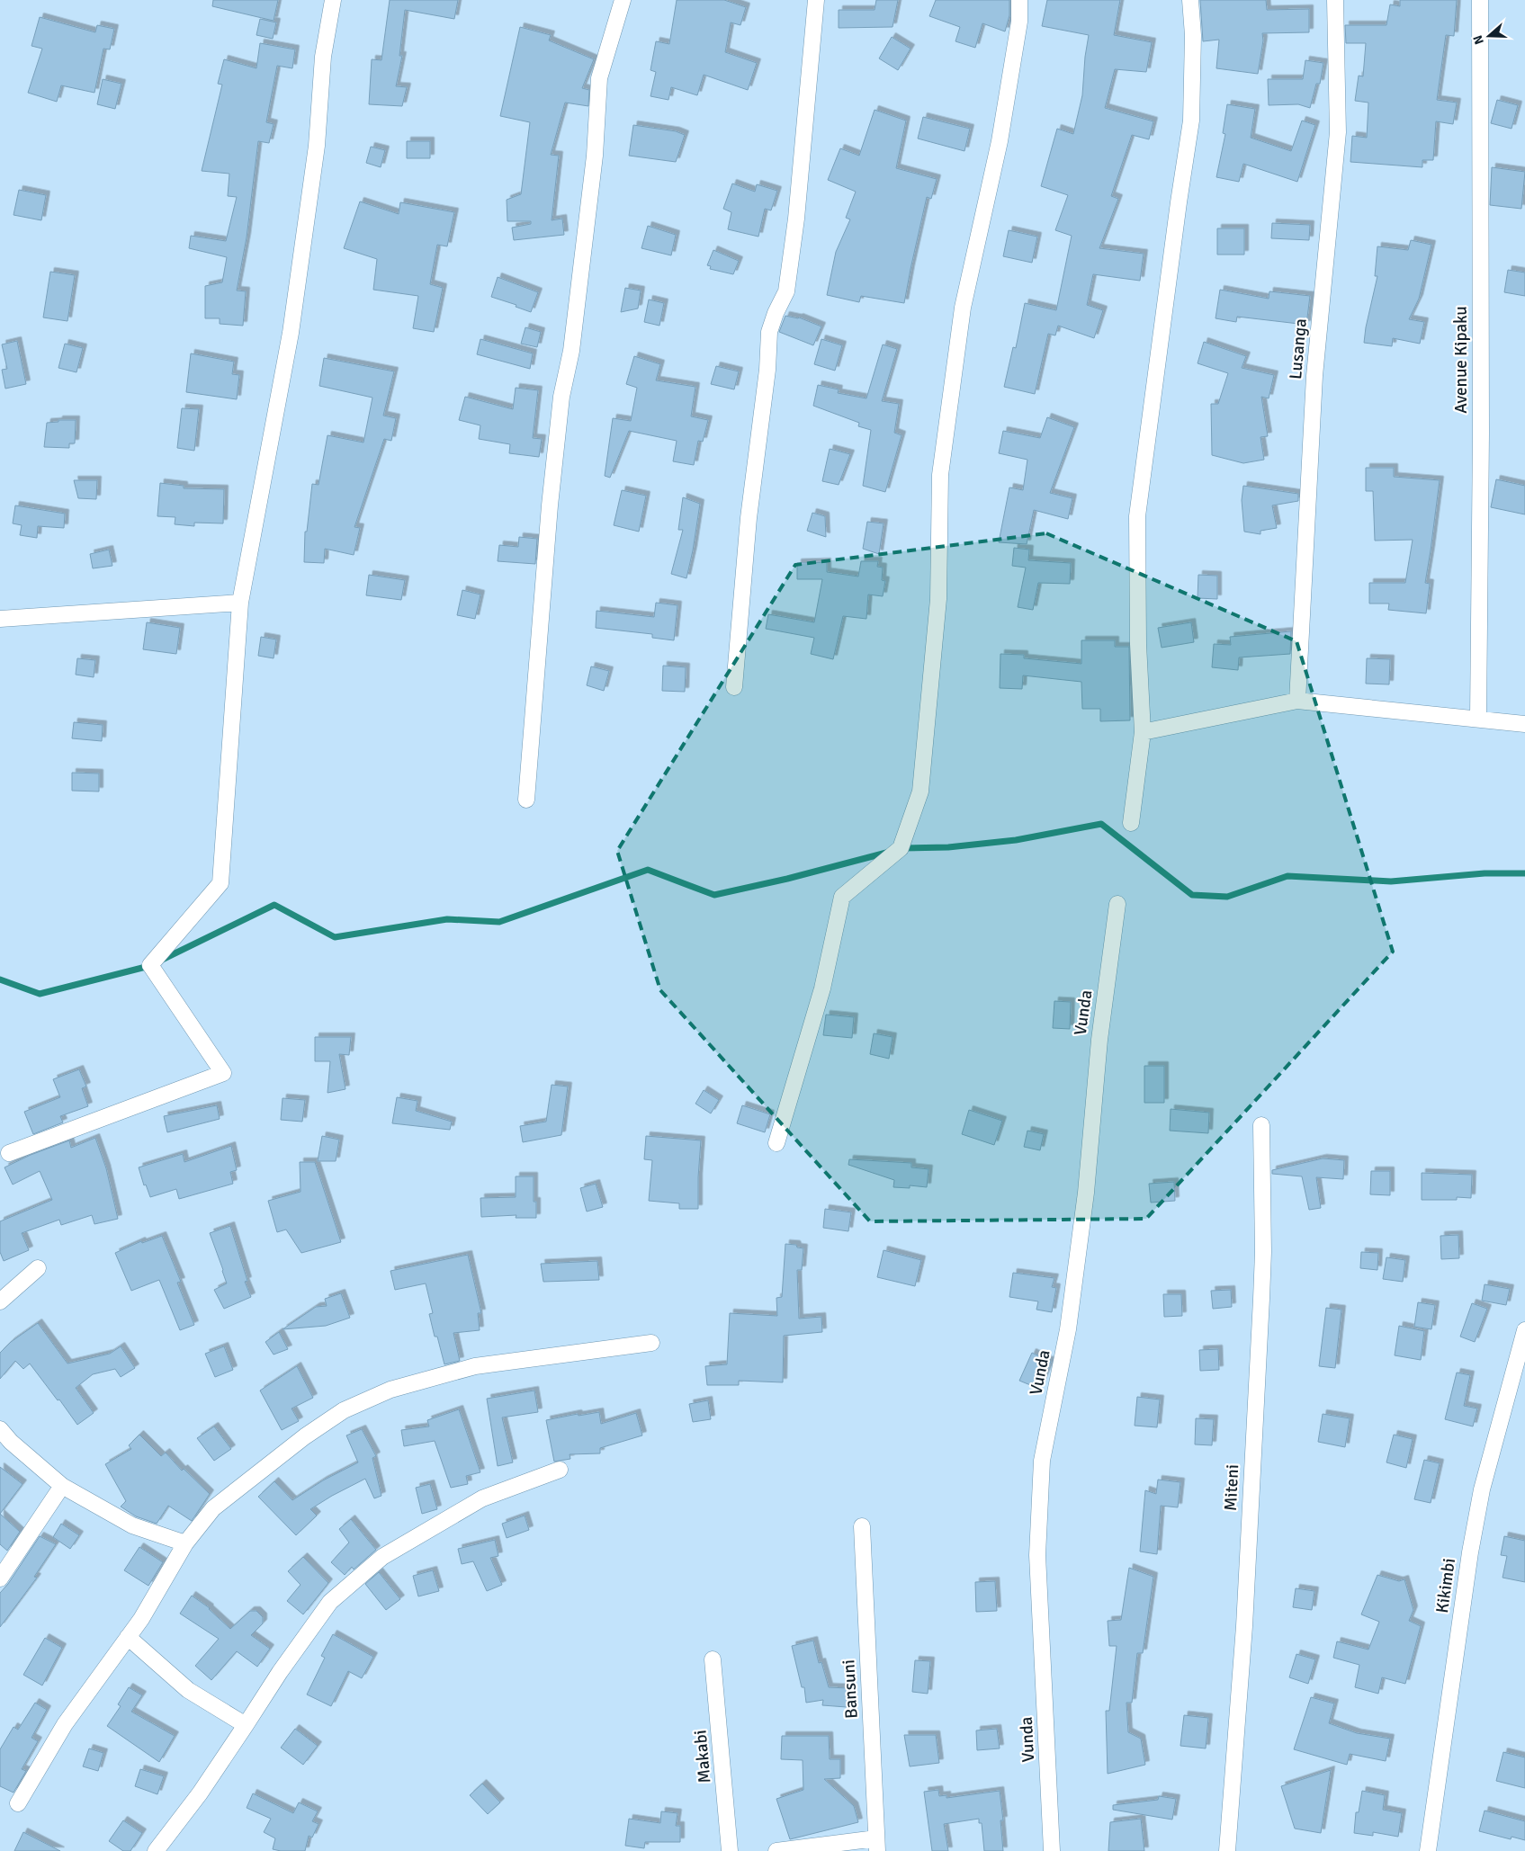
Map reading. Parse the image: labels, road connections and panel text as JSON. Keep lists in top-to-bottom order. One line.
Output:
{"streets":{"street":["Lusanga","Avenue Kipaku","Vunda","Miteni","Kikimbi","Bansuni","Makabi"]},"north":"left"}
